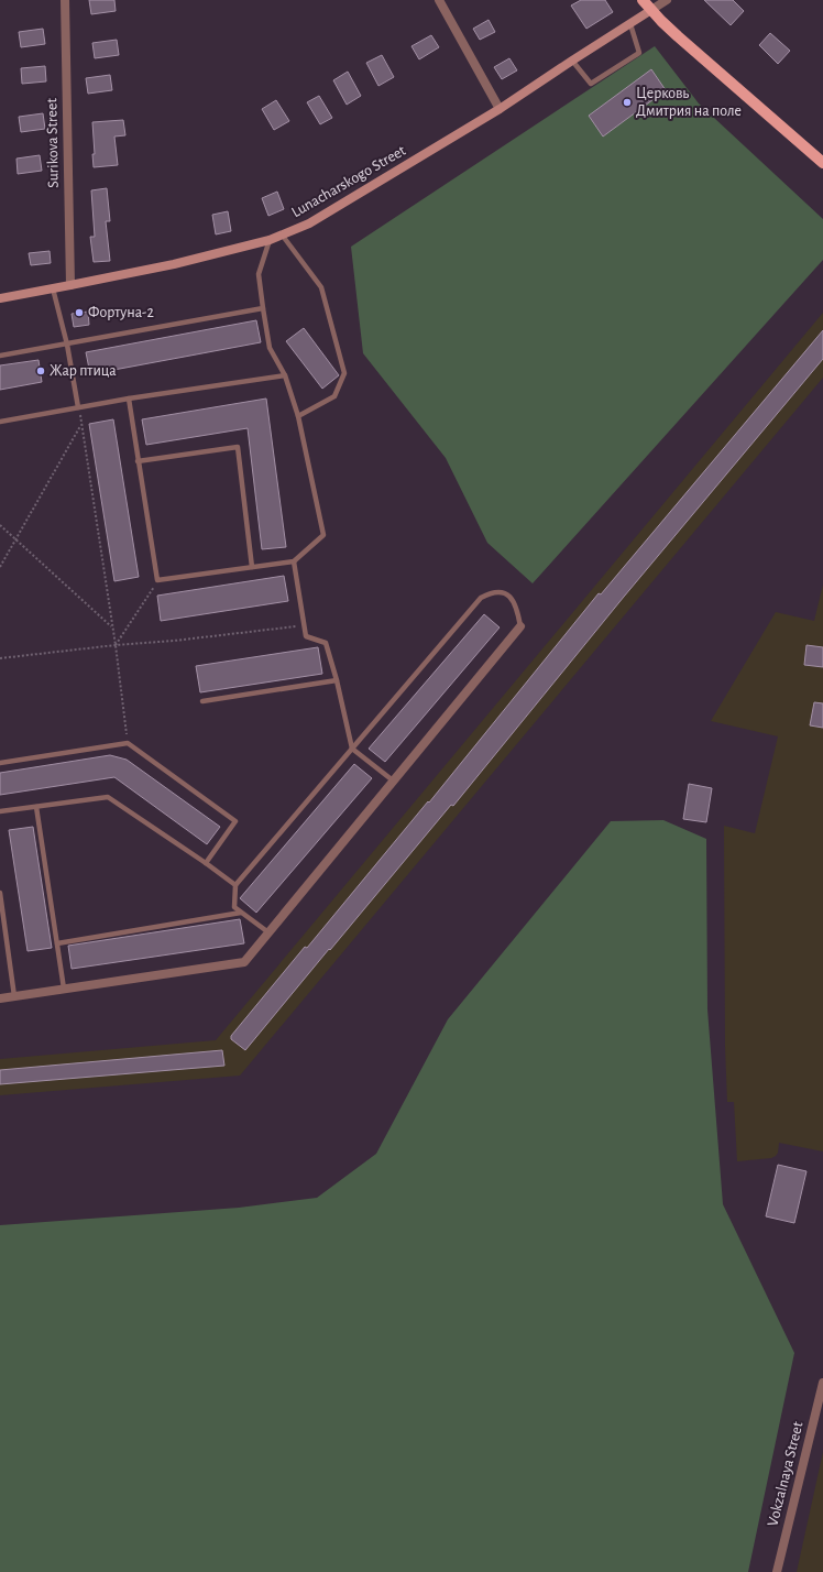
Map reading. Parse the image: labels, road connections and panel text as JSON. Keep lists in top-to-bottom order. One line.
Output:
{"streets":{"street":["Surikova Street","Lunacharskogo Street","Vokzalnaya Street"]},"crossings":[["Surikova Street","Lunacharskogo Street"]],"places":["Церковь Дмитрия на поле","Фортуна-2","Жар птица"]}
